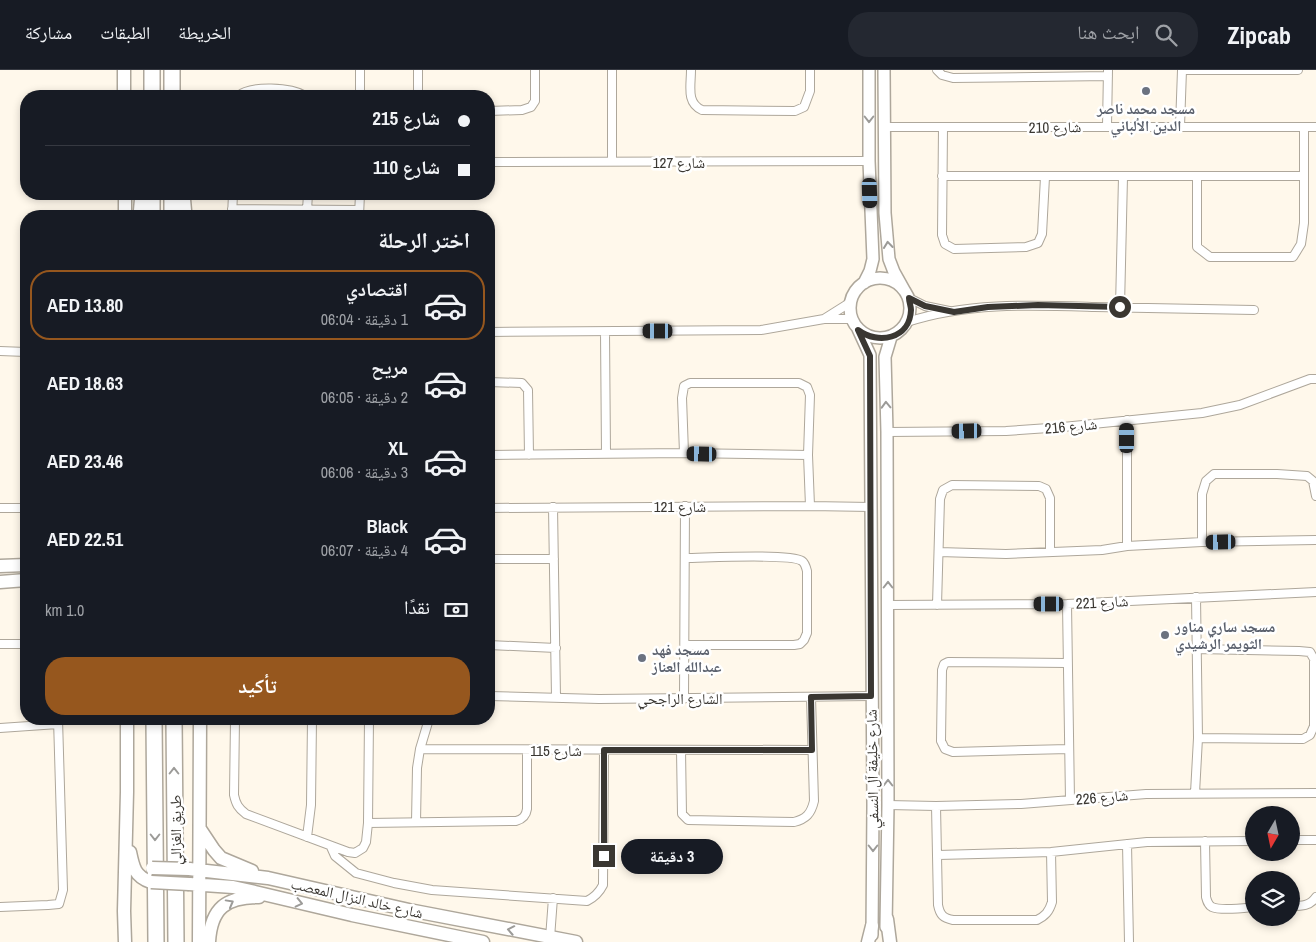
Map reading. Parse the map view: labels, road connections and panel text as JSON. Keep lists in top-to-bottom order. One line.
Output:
{"streets":{"highway":["طريق الغزالي"],"main road":["شارع خالد النزال المعصب"],"street":["شارع 210","شارع 127","شارع 216","شارع 121","شارع 221","الشارع الراجحي","شارع 115","شارع خليفة آل النسفي","شارع 226"]},"crossings":[["شارع 216","شارع خليفة آل النسفي"],["شارع 121","شارع خليفة آل النسفي"],["شارع 221","شارع خليفة آل النسفي"],["الشارع الراجحي","شارع خليفة آل النسفي"],["شارع خليفة آل النسفي","شارع 226"]],"places":["مسجد محمد ناصر الدين الألباني","مسجد ساري مناور الثويمر الرشيدي","مسجد فهد عبدالله العناز"],"north":"bottom","page":{"header":"Zipcab","search":"ابحث هنا","nav":["الخريطة","الطبقات","مشاركة"],"banner":["شارع 215","شارع 110"],"heading":"اختر الرحلة","list":[{"name":"اقتصادي","note":"1 دقيقة · 06:04","value":"AED 13.80"},{"name":"مريح","note":"2 دقيقة · 06:05","value":"AED 18.63"},{"name":"XL","note":"3 دقيقة · 06:06","value":"AED 23.46"},{"name":"Black","note":"4 دقيقة · 06:07","value":"AED 22.51"}],"pay":["نقدًا","1.0 km"],"buttons":"تأكيد","bubble":"3 دقيقة"}}
